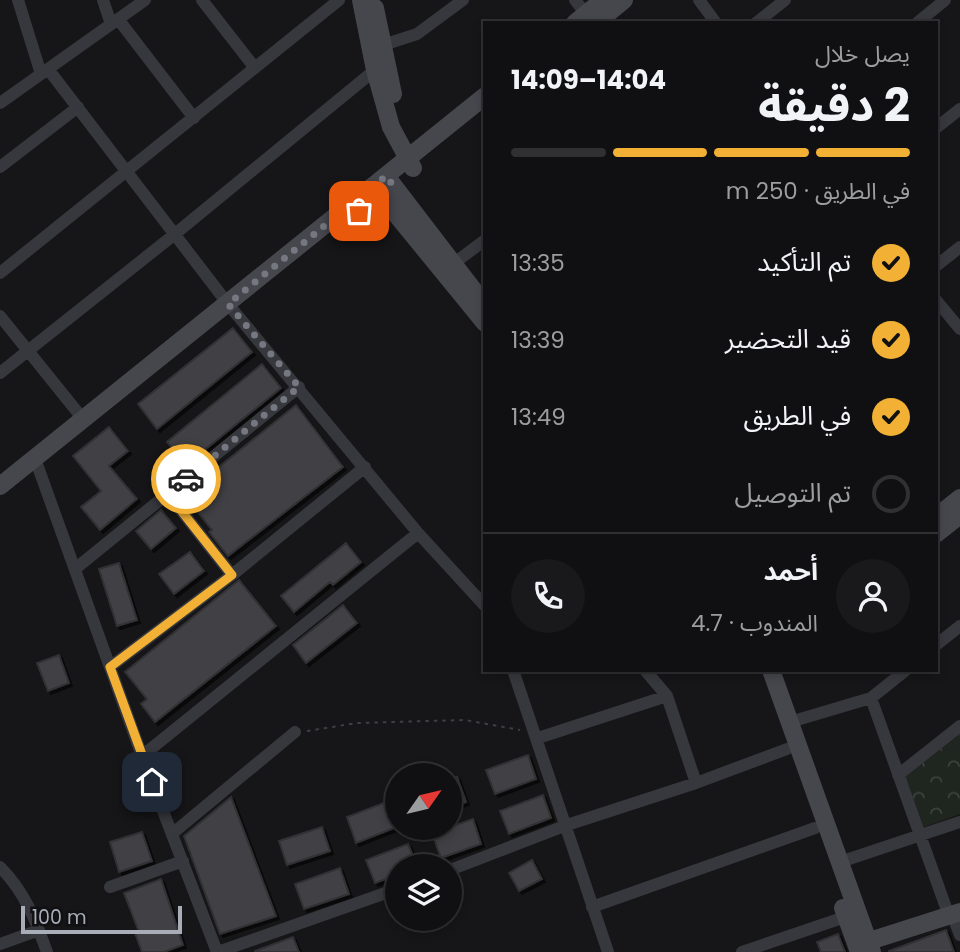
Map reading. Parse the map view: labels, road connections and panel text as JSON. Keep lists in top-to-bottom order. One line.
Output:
{"scale_bar":"100 m","north":"top right","page":{"heading":["2 دقيقة","يصل خلال","14:04–14:09"],"panel":["أحمد","المندوب · 4.7"],"bar":"في الطريق · 250 m","list":[["تم التأكيد","13:35"],["قيد التحضير","13:39"],["في الطريق","13:49"],"تم التوصيل"],"scale":"100 m"}}
